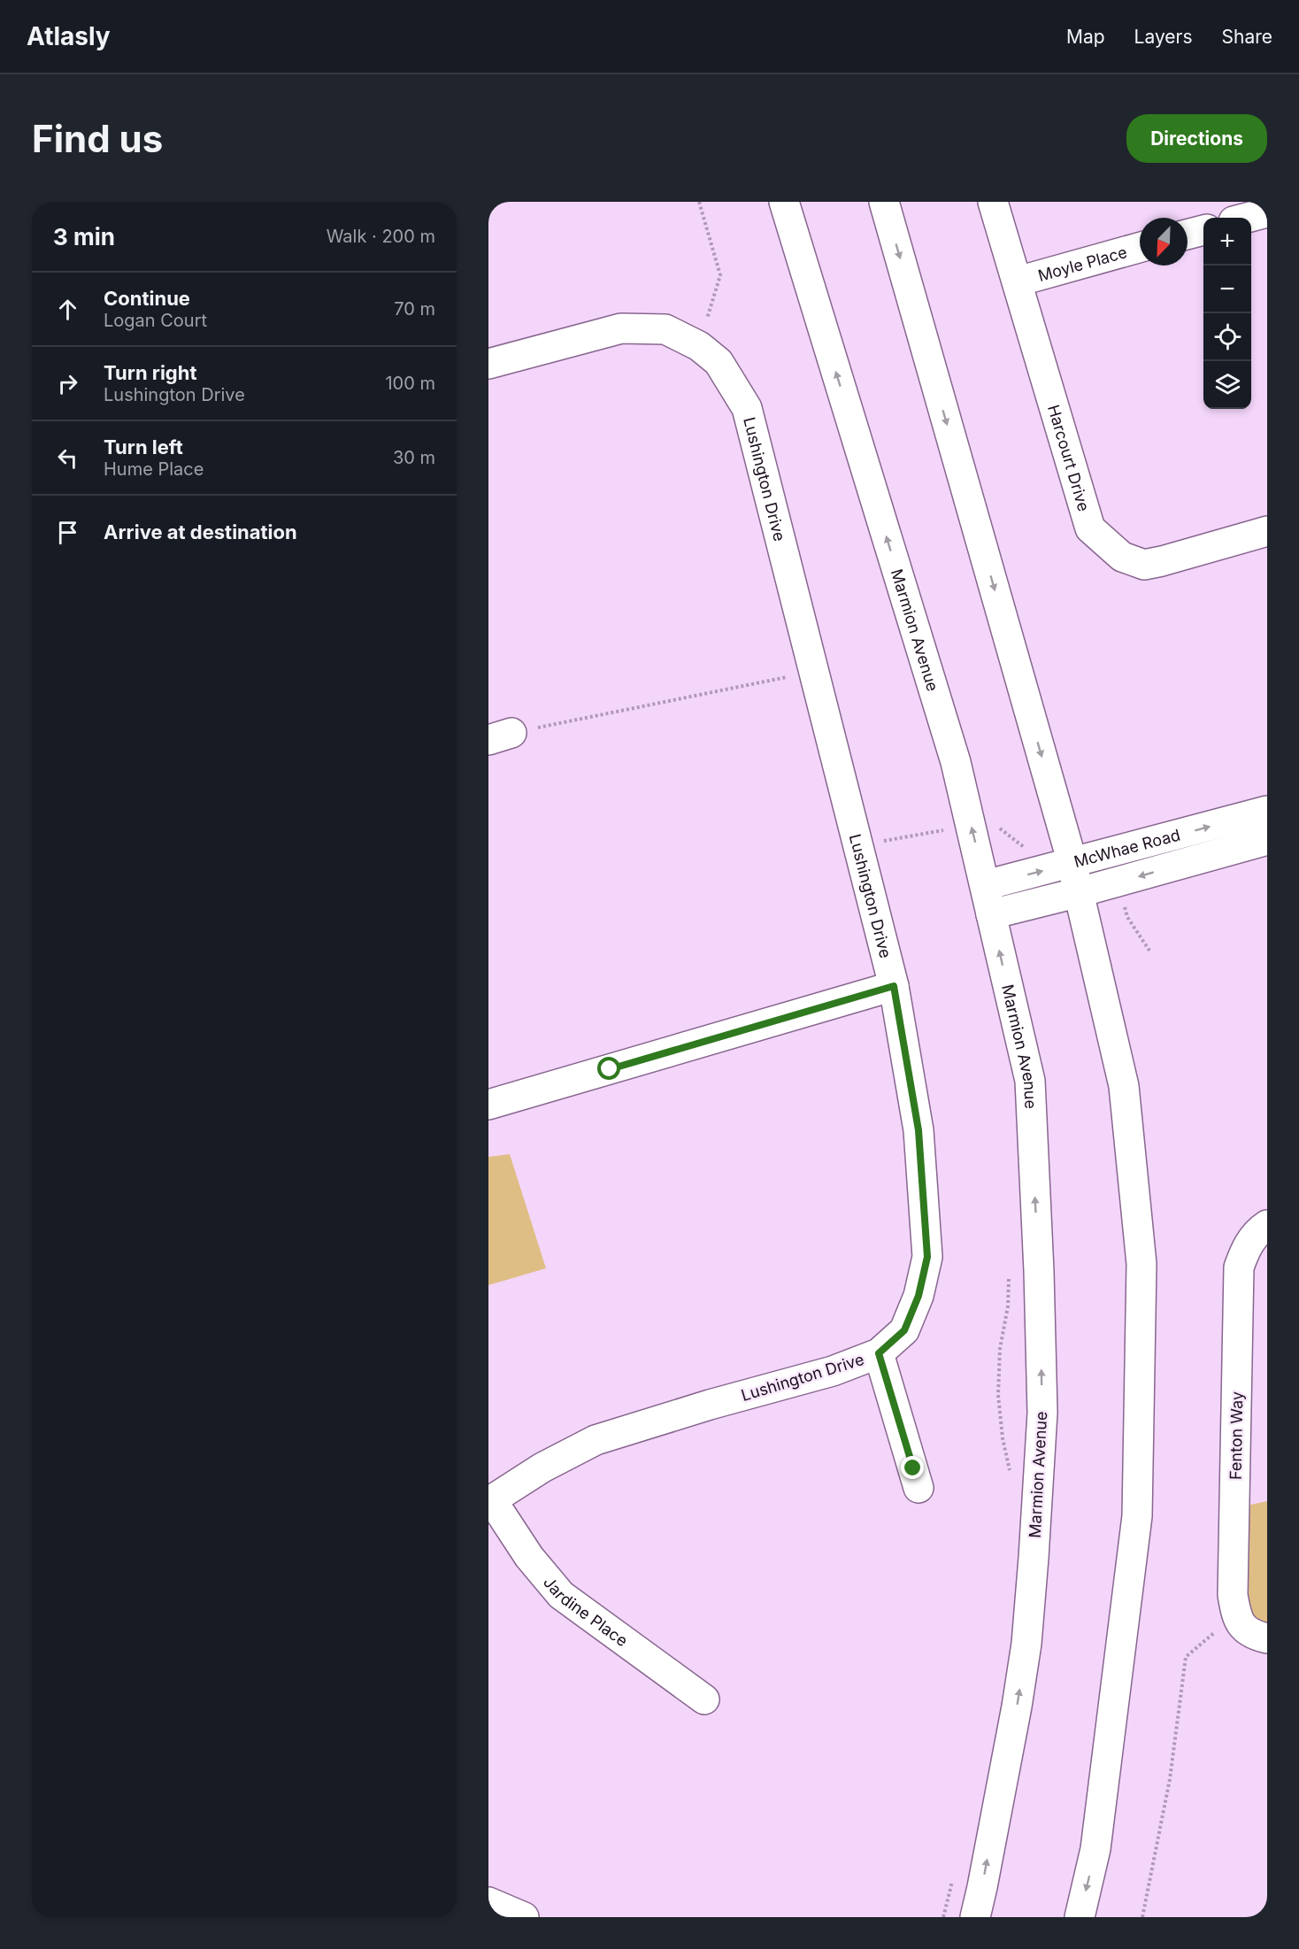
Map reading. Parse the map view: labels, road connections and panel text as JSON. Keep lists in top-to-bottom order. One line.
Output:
{"streets":{"main road":["Moyle Place","Harcourt Drive","Lushington Drive","Marmion Avenue","McWhae Road","Fenton Way","Jardine Place"]},"crossings":[["Moyle Place","Harcourt Drive"],["Lushington Drive","Jardine Place"],["Marmion Avenue","McWhae Road"]],"north":"bottom left","page":{"header":"Atlasly","nav":["Map","Layers","Share"],"buttons":"Directions","title":"Find us","heading":["3 min","Walk · 200 m"],"map_buttons":["+","−"],"list":[["Continue","Logan Court","70 m"],["Turn right","Lushington Drive","100 m"],["Turn left","Hume Place","30 m"],"Arrive at destination"]}}
